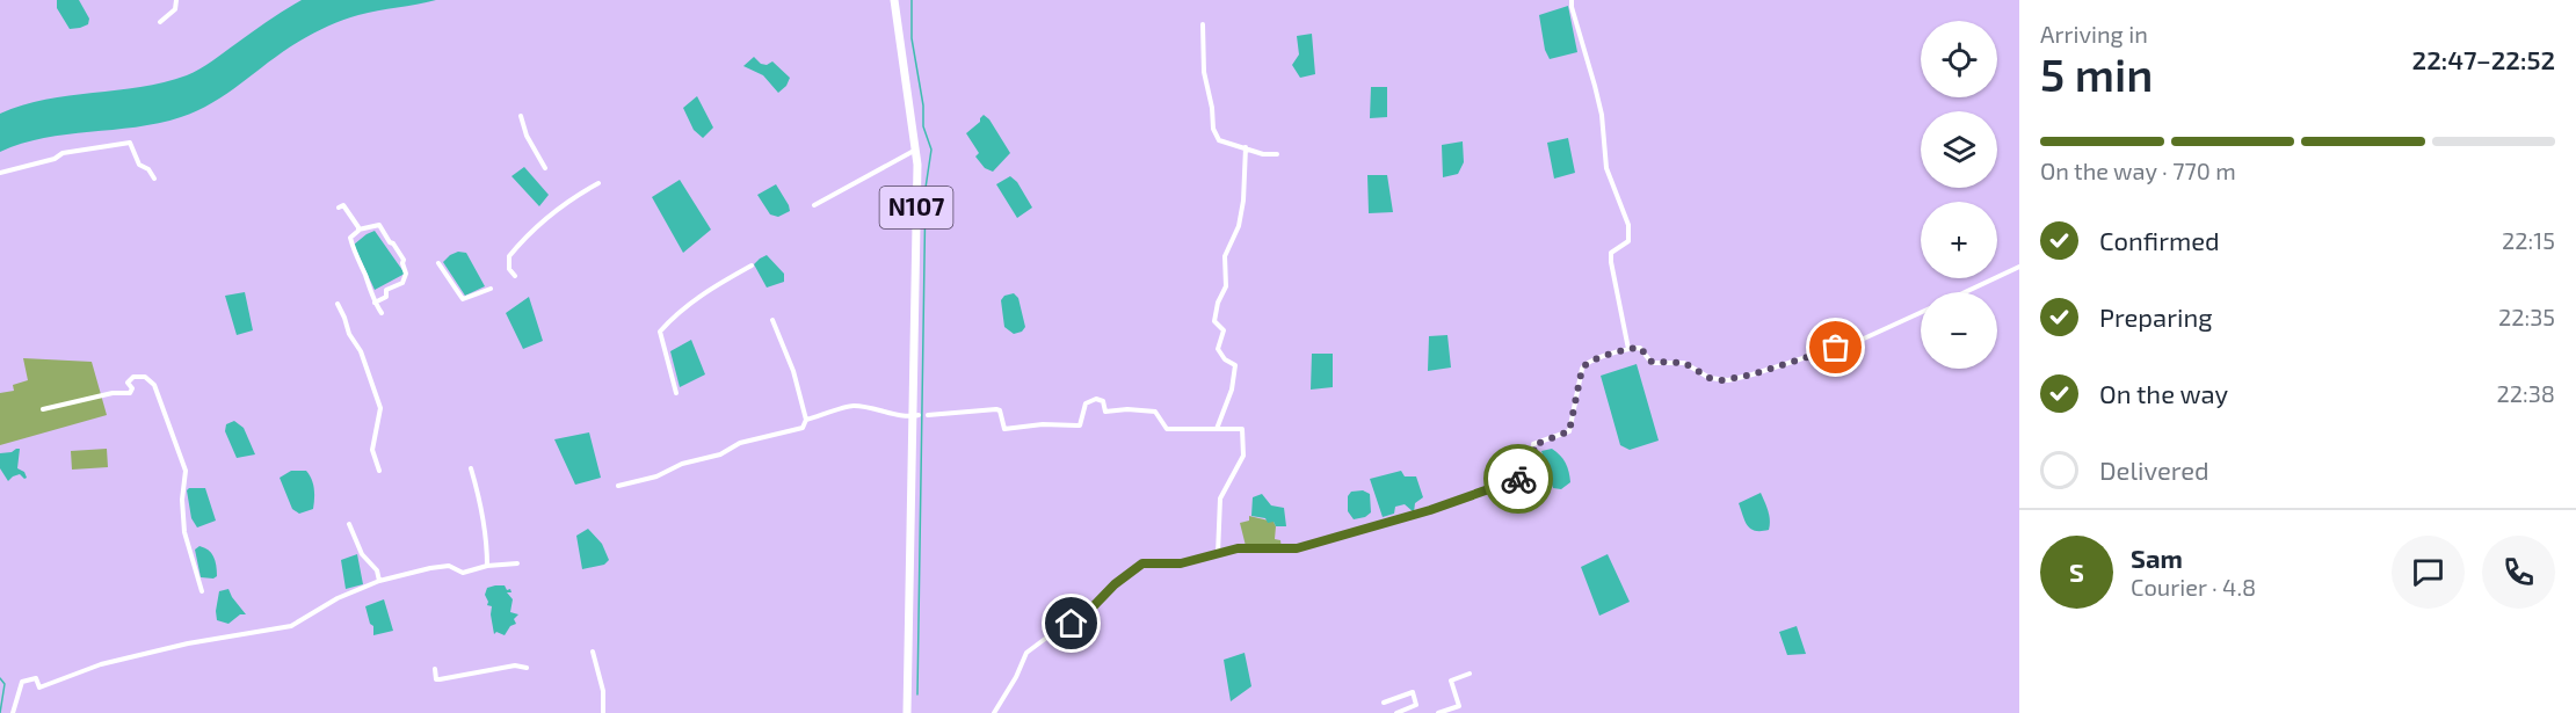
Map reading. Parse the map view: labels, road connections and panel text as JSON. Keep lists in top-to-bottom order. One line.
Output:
{"streets":{"highway":["N107"]},"page":{"heading":["5 min","Arriving in","22:47–22:52"],"panel":["Sam","Courier · 4.8"],"map_buttons":["+","−"],"bar":"On the way · 770 m","list":[["Confirmed","22:15"],["Preparing","22:35"],["On the way","22:38"],"Delivered"],"round":"S"}}
